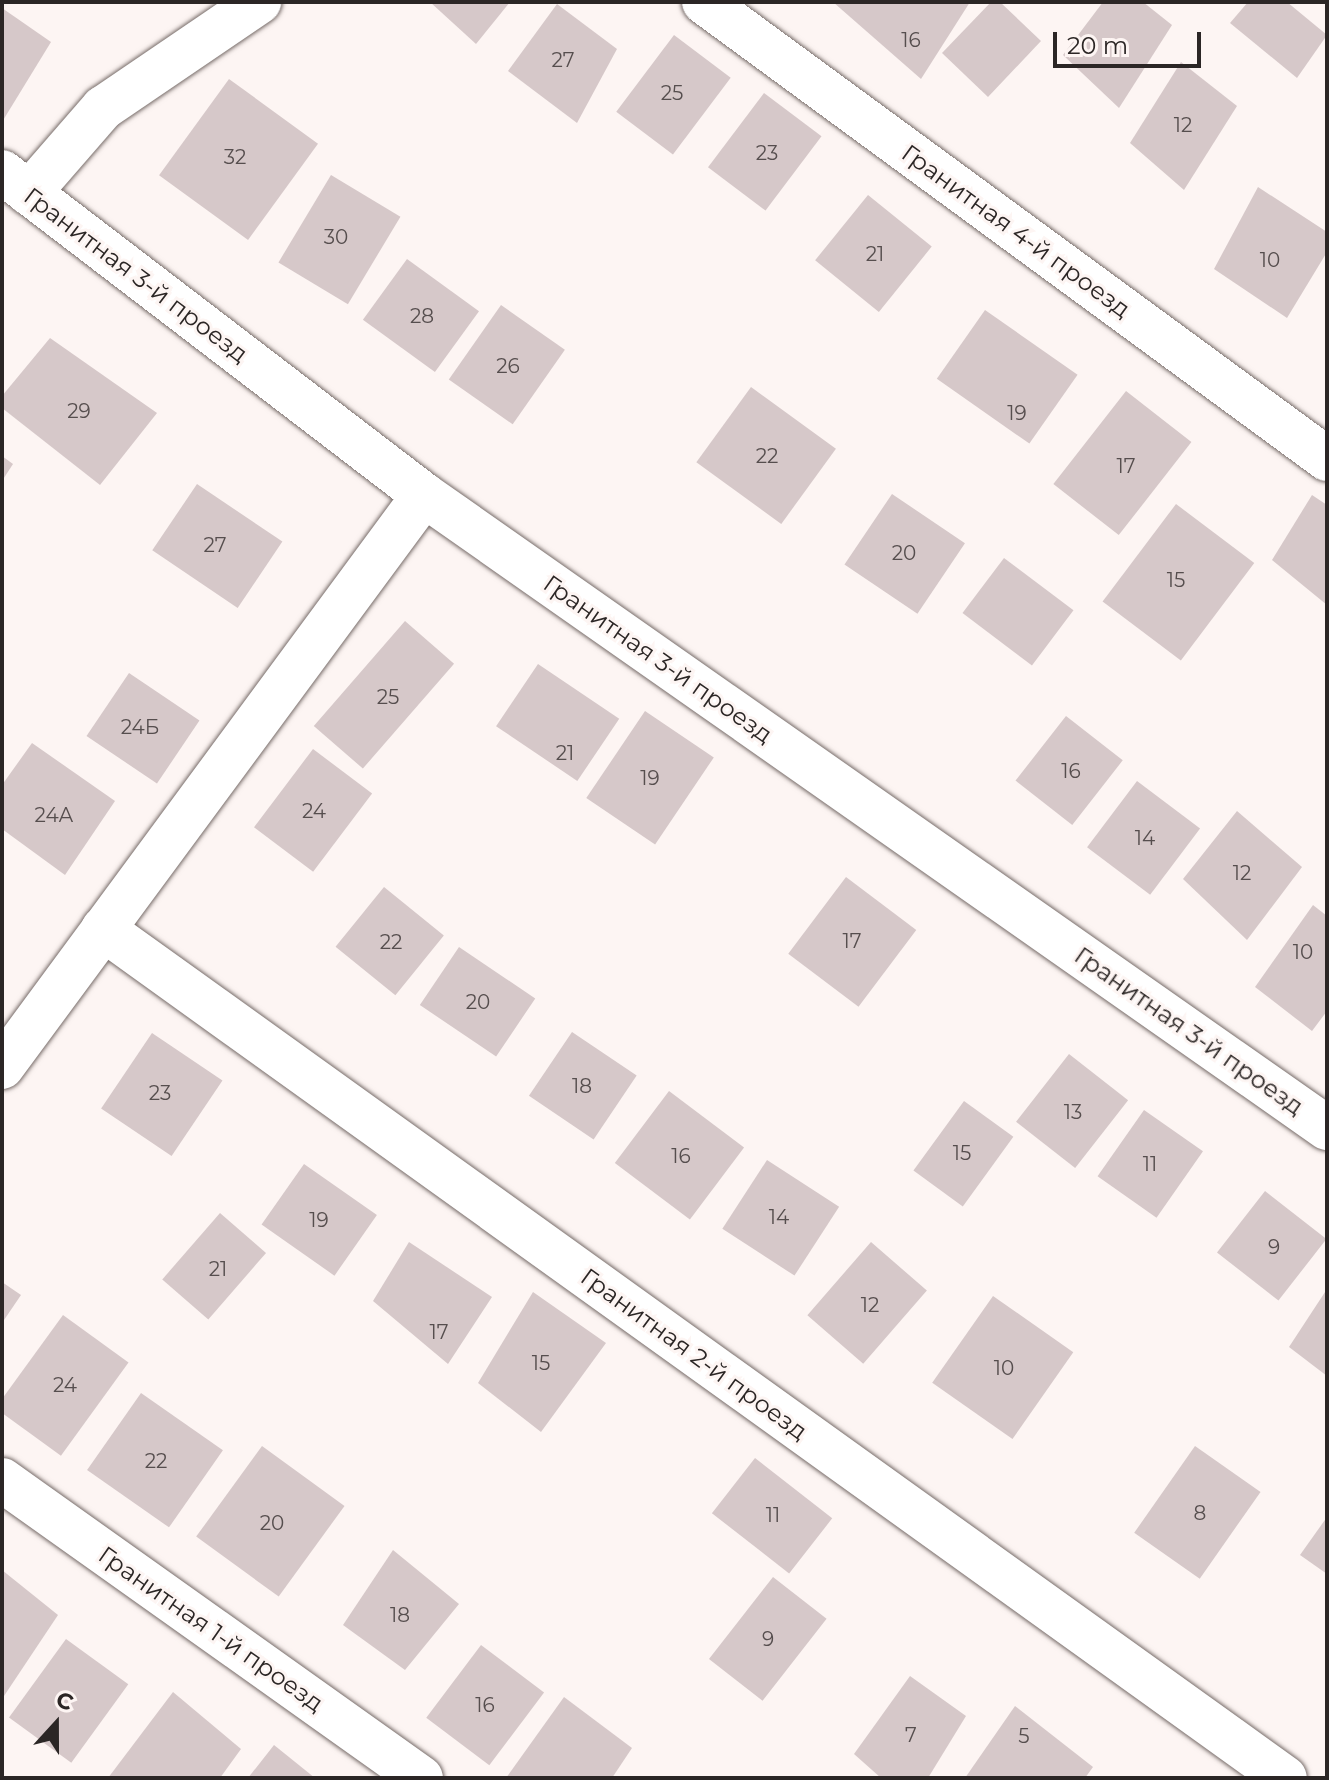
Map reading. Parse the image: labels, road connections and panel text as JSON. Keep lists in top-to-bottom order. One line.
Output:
{"streets":{"street":["Гранитная 4-й проезд","Гранитная 3-й проезд","Гранитная 2-й проезд","Гранитная 1-й проезд"]},"house_numbers":["16","27","25","12","23","32","30","21","10","28","26","29","19","22","17","27","20","15","25","24Б","21","16","19","24","24А","14","12","17","22","10","20","18","23","13","15","16","11","14","19","9","21","12","17","15","10","24","22","8","11","20","18","9","16","7","5"],"scale_bar":"20 m","north":"top"}
